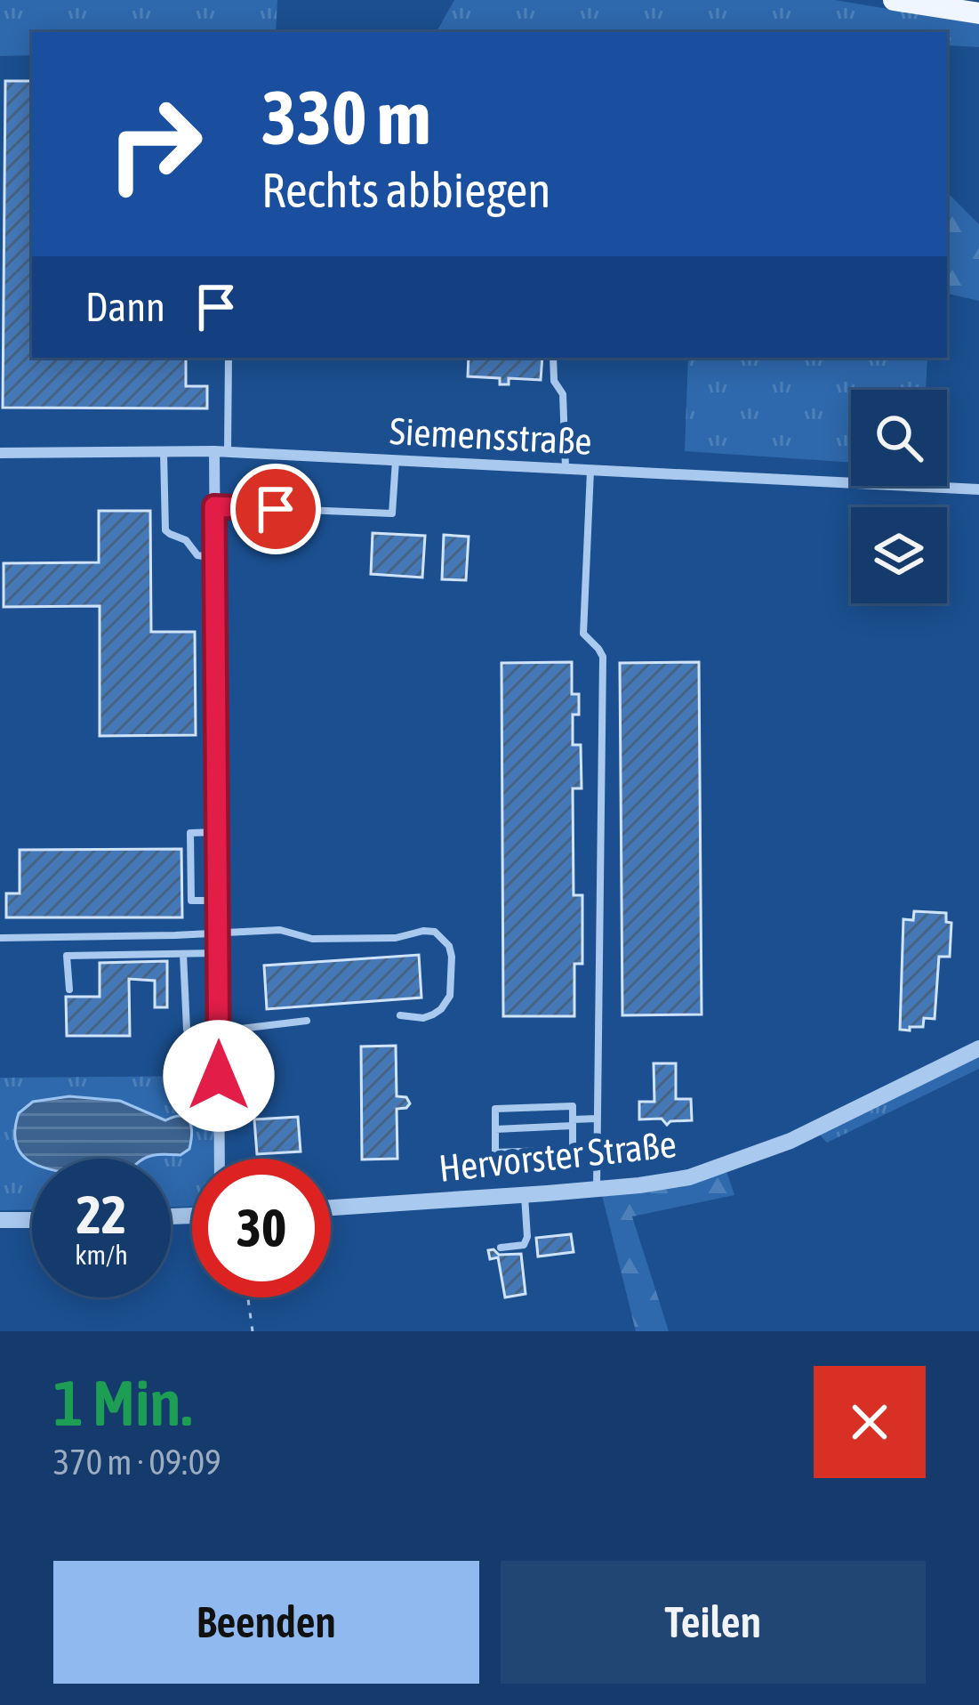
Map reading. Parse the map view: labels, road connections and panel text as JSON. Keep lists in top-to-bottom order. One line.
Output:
{"streets":{"street":["Siemensstraße","Hervorster Straße"]},"page":{"turn":["330 m","Rechts abbiegen"],"then":"Dann","speed":"22 km/h","limit":"30","heading":["1 Min.","370 m · 09:09"],"buttons":["Beenden","Teilen"]}}
